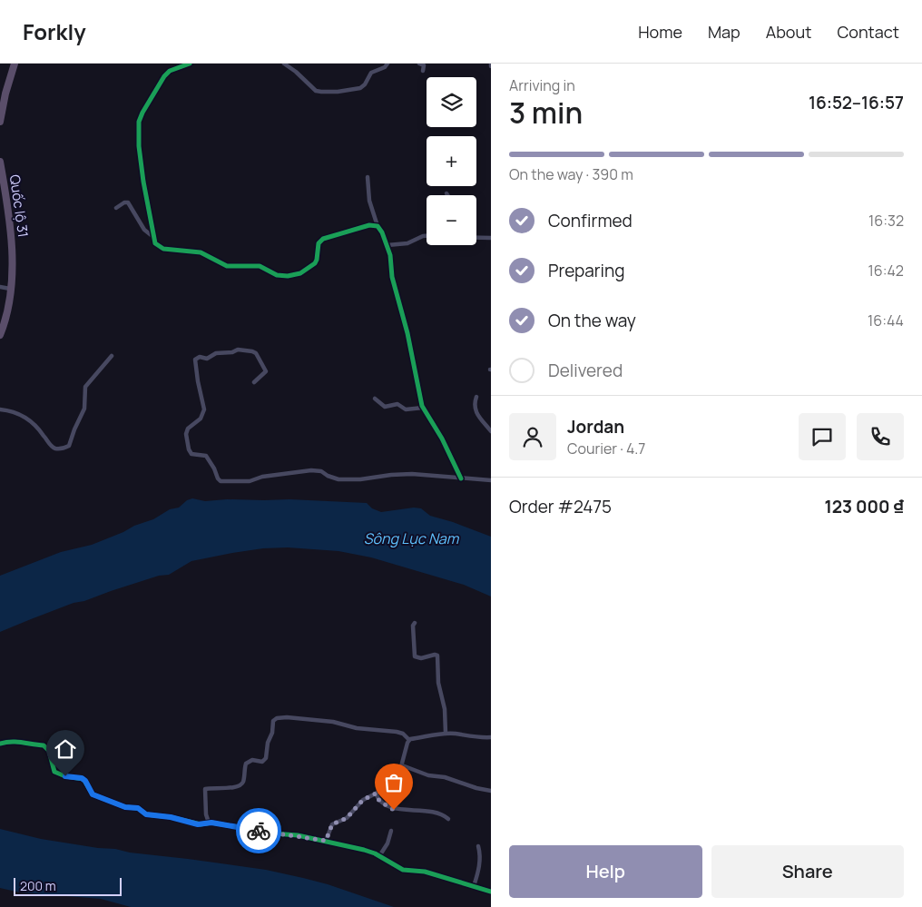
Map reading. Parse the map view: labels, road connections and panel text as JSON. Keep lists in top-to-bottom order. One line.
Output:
{"streets":{"highway":["Quốc lộ 31"]},"water":["Sông Lục Nam"],"scale_bar":"200 m","page":{"header":"Forkly","nav":["Home","Map","About","Contact"],"heading":["3 min","Arriving in","16:52–16:57"],"panel":["Jordan","Courier · 4.7","Order #2475","123 000 ₫"],"map_buttons":["+","−"],"bar":"On the way · 390 m","list":[["Confirmed","16:32"],["Preparing","16:42"],["On the way","16:44"],"Delivered"],"buttons":["Help","Share"],"scale":"200 m"}}
